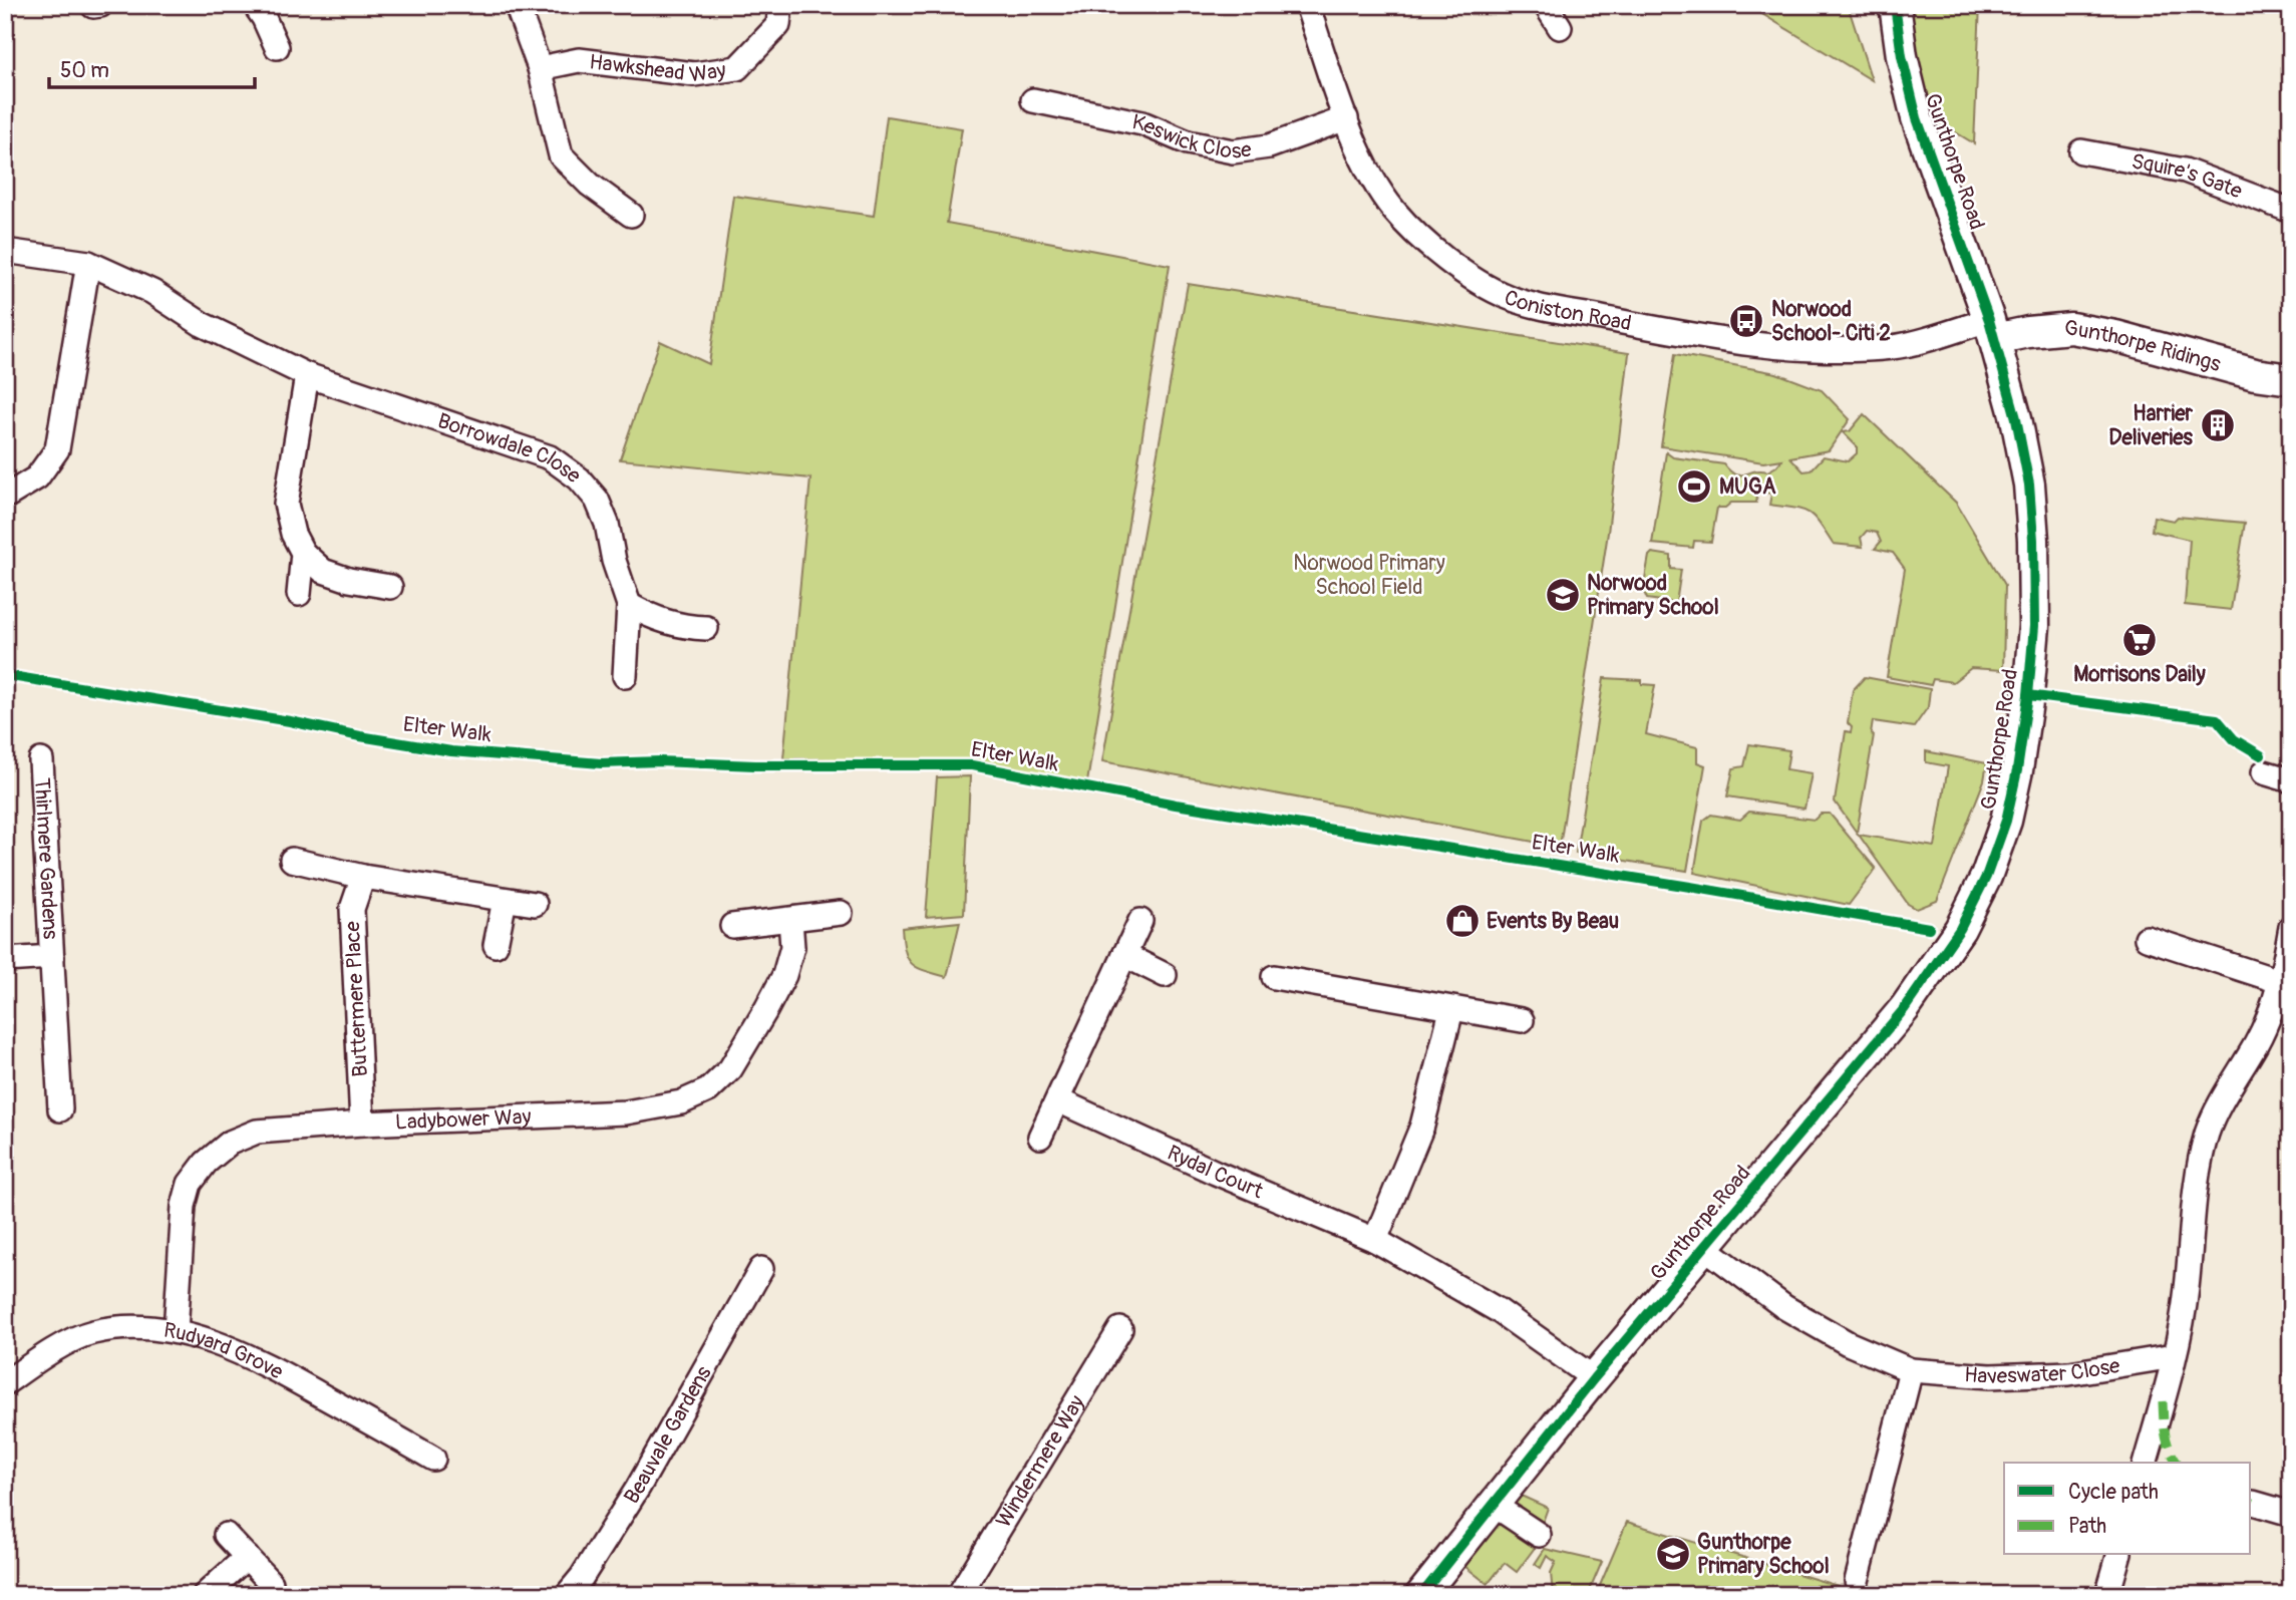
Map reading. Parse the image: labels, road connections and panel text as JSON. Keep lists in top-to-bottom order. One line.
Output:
{"streets":{"street":["Hawkshead Way","Keswick Close","Gunthorpe Road","Squire's Gate","Coniston Road","Gunthorpe Ridings","Borrowdale Close","Thirlmere Gardens","Buttermere Place","Ladybower Way","Rydal Court","Rudyard Grove","Haveswater Close","Beauvale Gardens","Windermere Way"],"cycle path":["Elter Walk"]},"crossings":[["Keswick Close","Coniston Road"],["Gunthorpe Road","Coniston Road"],["Gunthorpe Road","Gunthorpe Ridings"],["Gunthorpe Road","Rydal Court"],["Gunthorpe Road","Haveswater Close"],["Coniston Road","Gunthorpe Ridings"],["Buttermere Place","Ladybower Way"],["Ladybower Way","Rudyard Grove"]],"parks":["Norwood Primary School Field"],"places":{"bus stop":["Norwood School- Citi 2"],"building":["Harrier Deliveries"],"sports":["MUGA"],"school or university":["Norwood Primary School","Gunthorpe Primary School"],"supermarket":["Morrisons Daily"],"shop":["Events By Beau"]},"legend":["Cycle path","Path"],"scale_bar":"50 m"}
